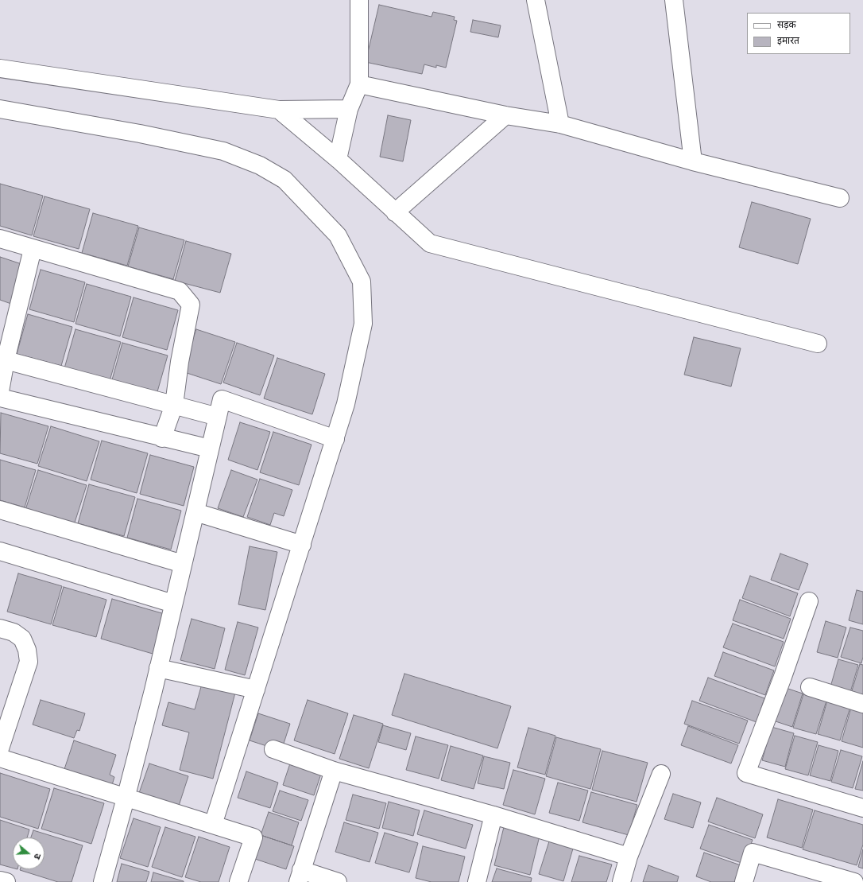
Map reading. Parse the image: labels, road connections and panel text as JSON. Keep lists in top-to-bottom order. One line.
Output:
{"legend":["सड़क","इमारत"],"north":"right"}
